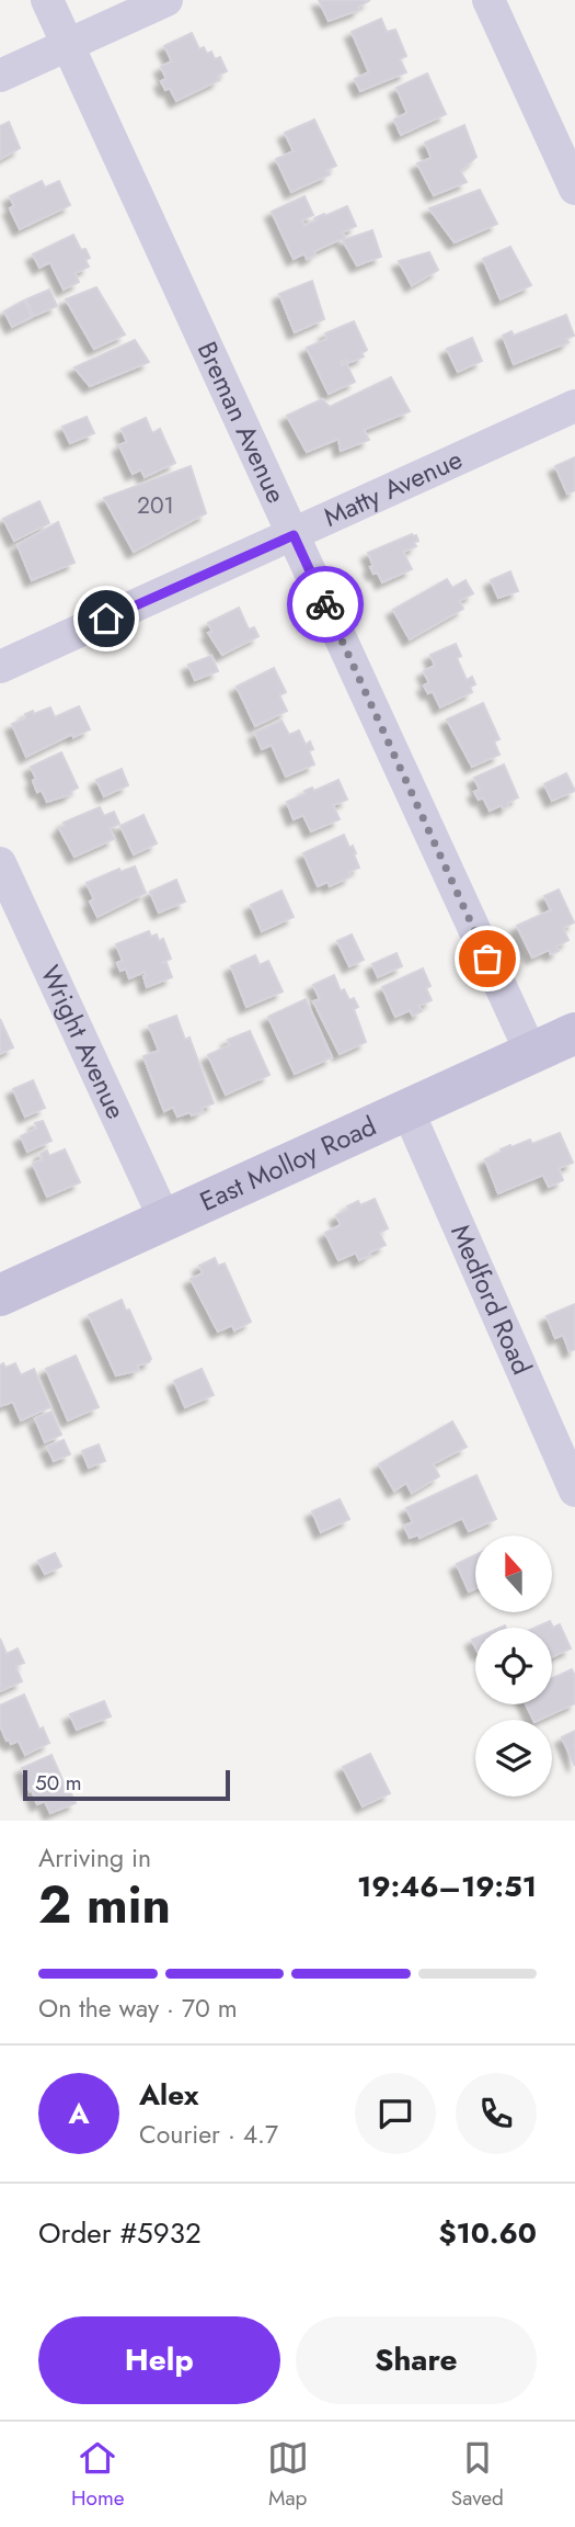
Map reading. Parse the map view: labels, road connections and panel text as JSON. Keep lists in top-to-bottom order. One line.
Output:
{"streets":{"street":["Breman Avenue","Matty Avenue","Wright Avenue","East Molloy Road","Medford Road"]},"crossings":[["Breman Avenue","Matty Avenue"],["Breman Avenue","East Molloy Road"],["Wright Avenue","East Molloy Road"],["East Molloy Road","Medford Road"]],"house_numbers":["201"],"scale_bar":"50 m","north":"top","page":{"scale":"50 m","heading":["2 min","Arriving in","19:46–19:51"],"panel":["Alex","Courier · 4.7","Order #5932","$10.60"],"bar":"On the way · 70 m","round":"A","buttons":["Help","Share"],"tabs":["Home","Map","Saved"]}}
